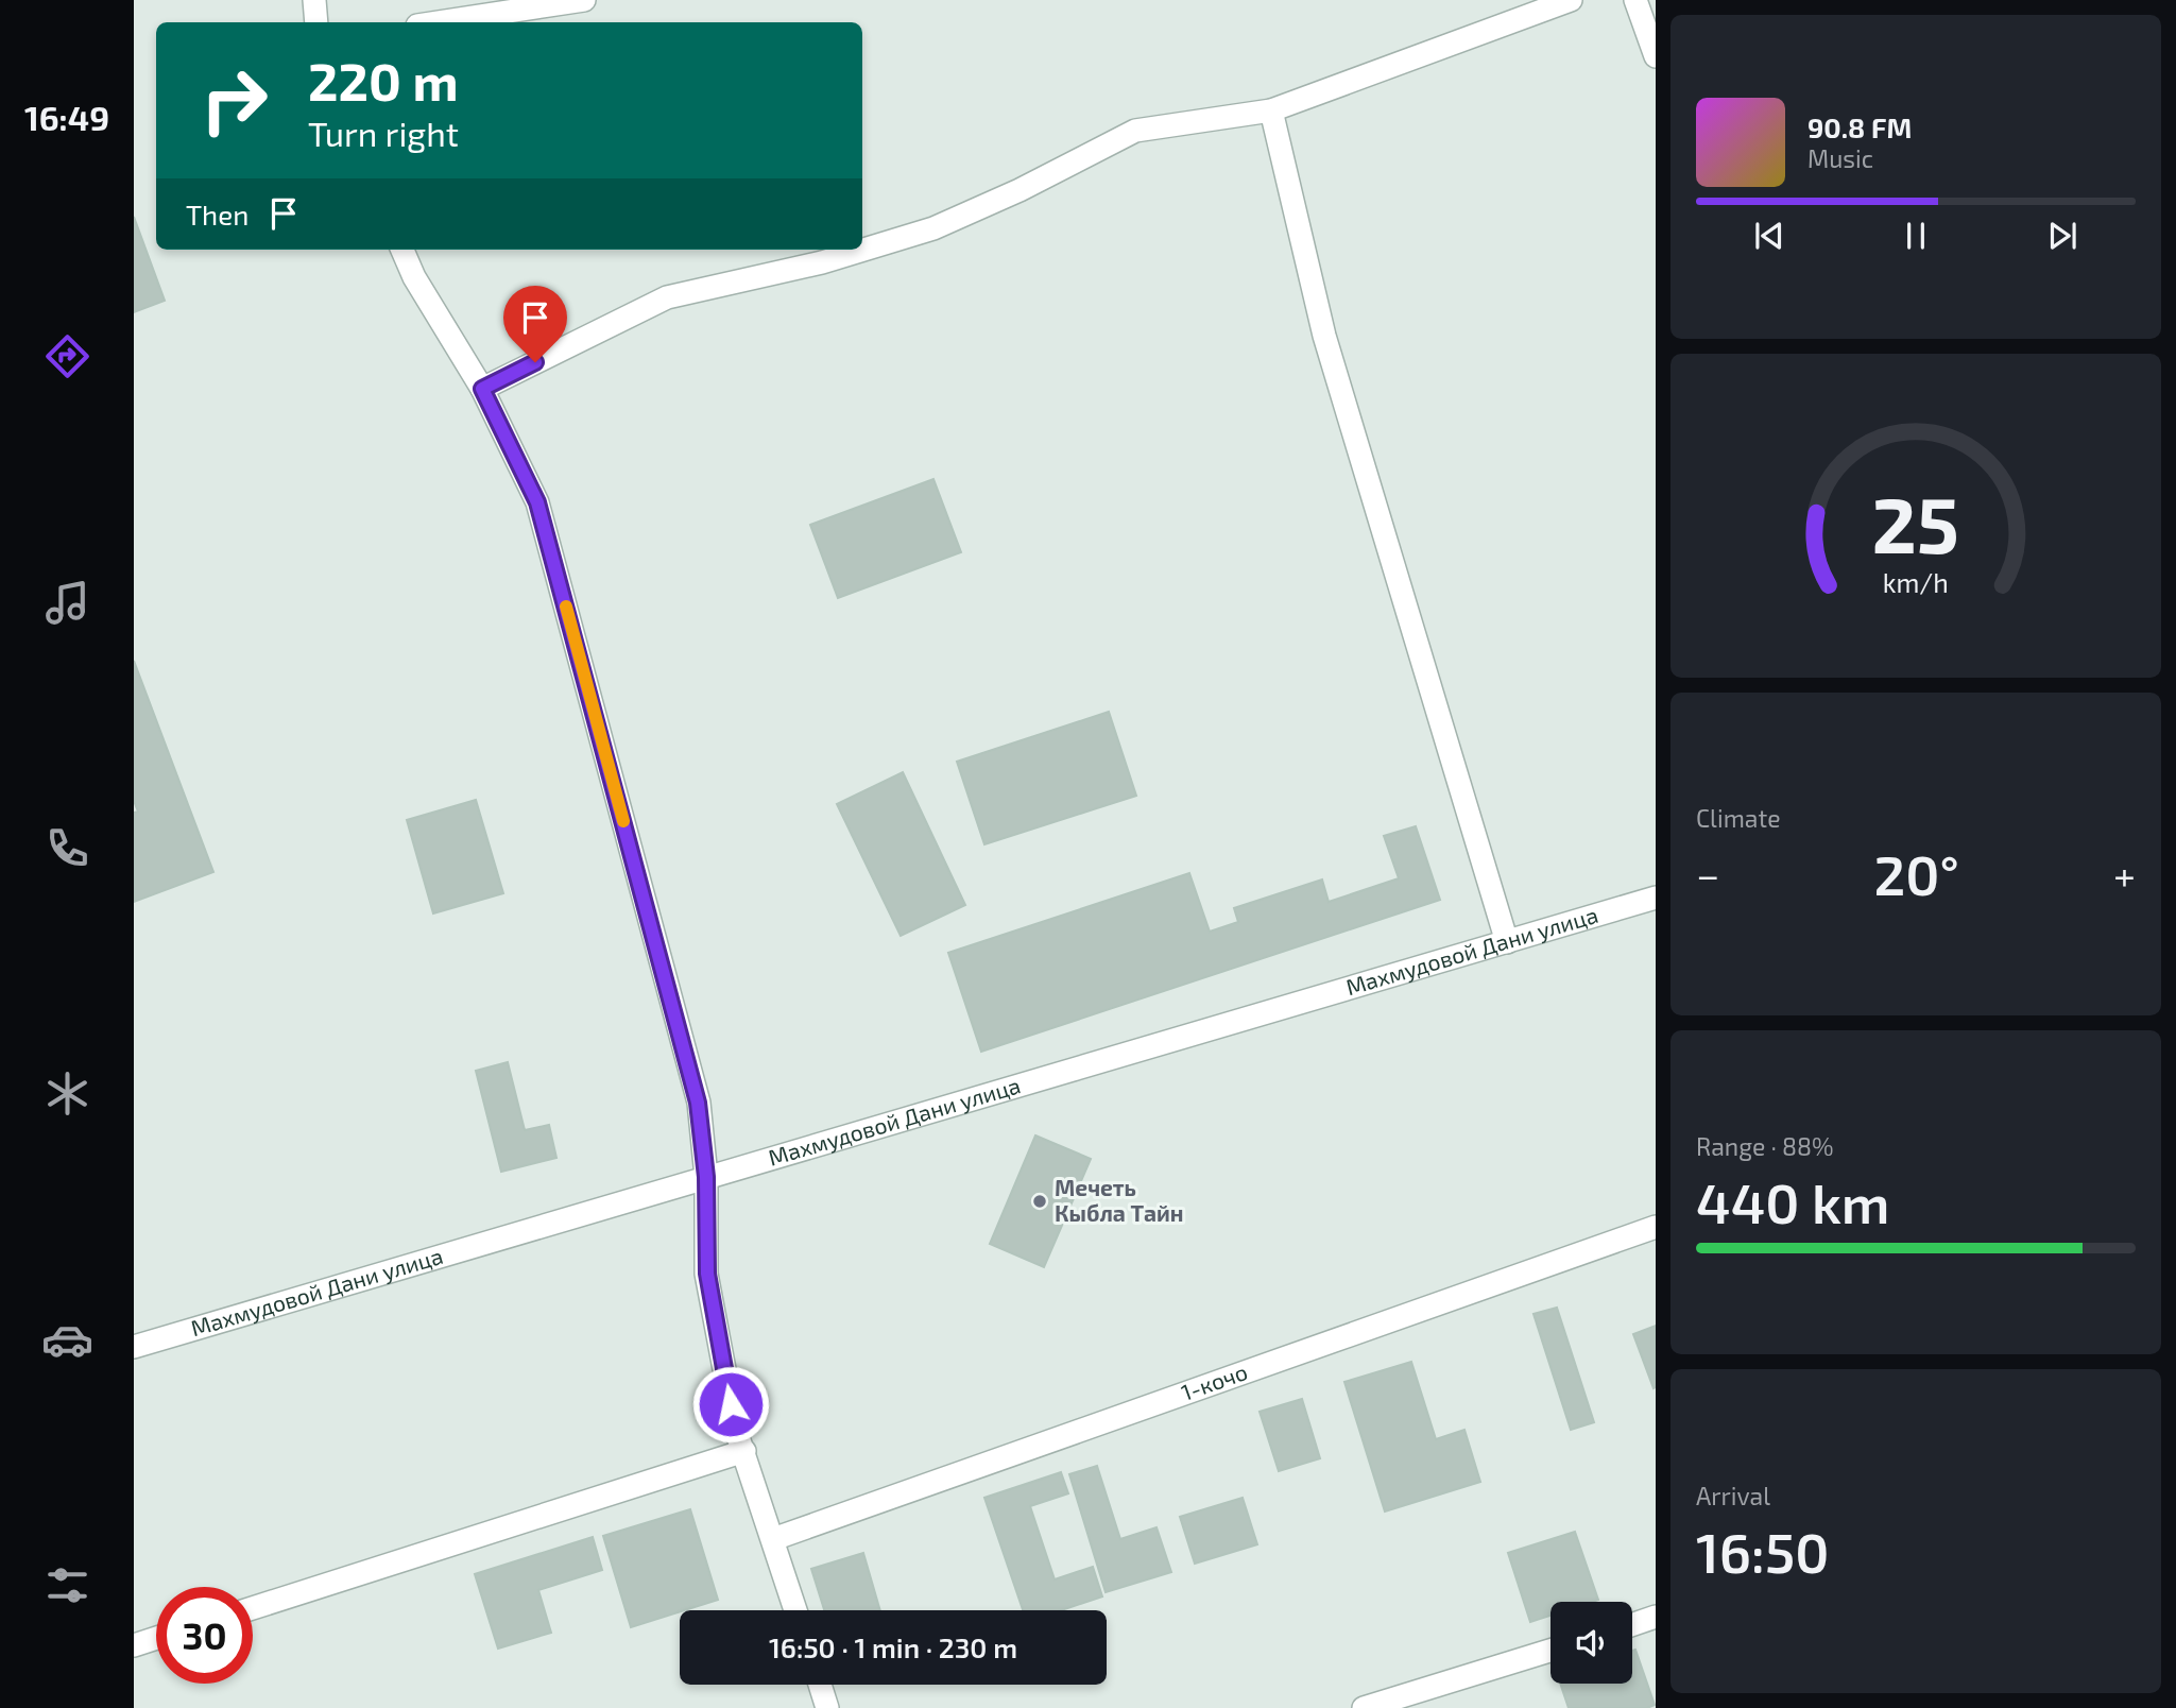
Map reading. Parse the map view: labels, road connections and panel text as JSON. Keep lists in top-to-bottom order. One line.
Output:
{"streets":{"street":["Махмудовой Дани улица","1-кочо"]},"places":["Мечеть Кыбла Тайн"],"page":{"tabs":"16:49","turn":["220 m","Turn right"],"song":["90.8 FM","Music"],"then":"Then","tile":["Climate",["Range · 88%","440 km"],["Arrival","16:50"]],"heat":["−","20°","+"],"limit":"30","trip":"16:50 · 1 min · 230 m","gauge":["25","km/h"]}}
